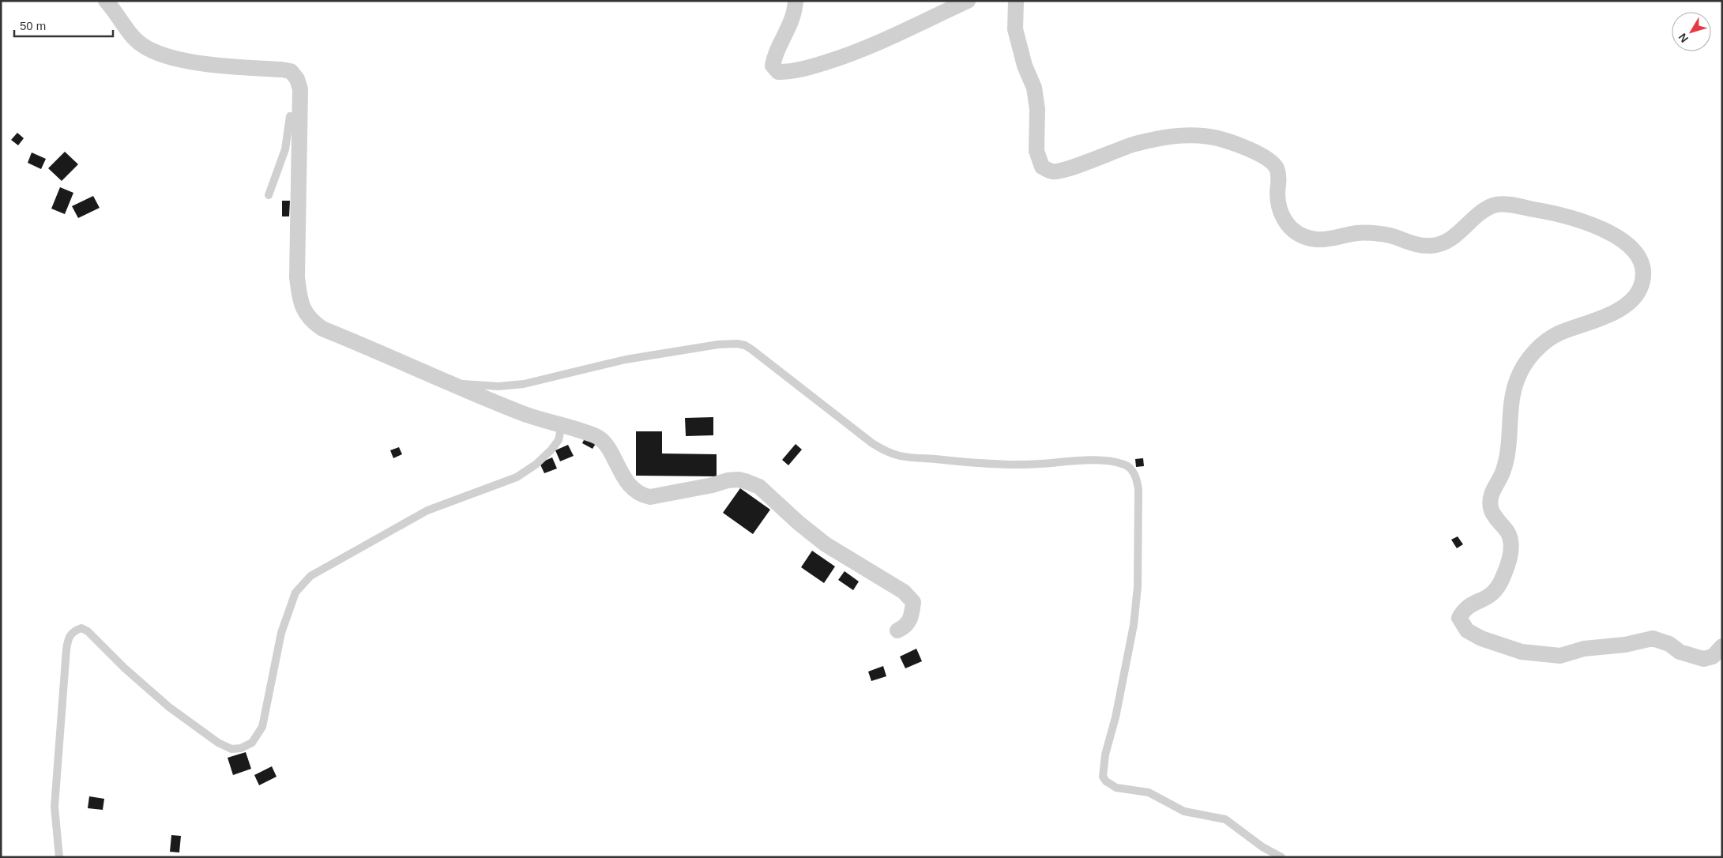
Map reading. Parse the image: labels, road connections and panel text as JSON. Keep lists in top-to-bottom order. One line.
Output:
{"scale_bar":"50 m","north":"bottom left"}
